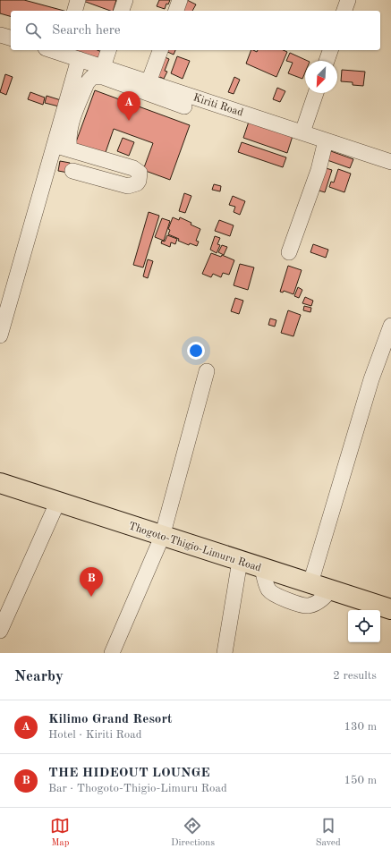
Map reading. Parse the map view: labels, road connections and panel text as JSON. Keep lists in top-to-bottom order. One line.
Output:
{"streets":{"highway":["Thogoto-Thigio-Limuru Road"],"street":["Kiriti Road"]},"north":"bottom left","page":{"search":"Search here","pins":["A","B"],"heading":["Nearby","2 results"],"list":[{"mark":"A","name":"Kilimo Grand Resort","note":"Hotel · Kiriti Road","value":"130 m"},{"mark":"B","name":"THE HIDEOUT LOUNGE","note":"Bar · Thogoto-Thigio-Limuru Road","value":"150 m"}],"nav":["Map","Directions","Saved"]}}
